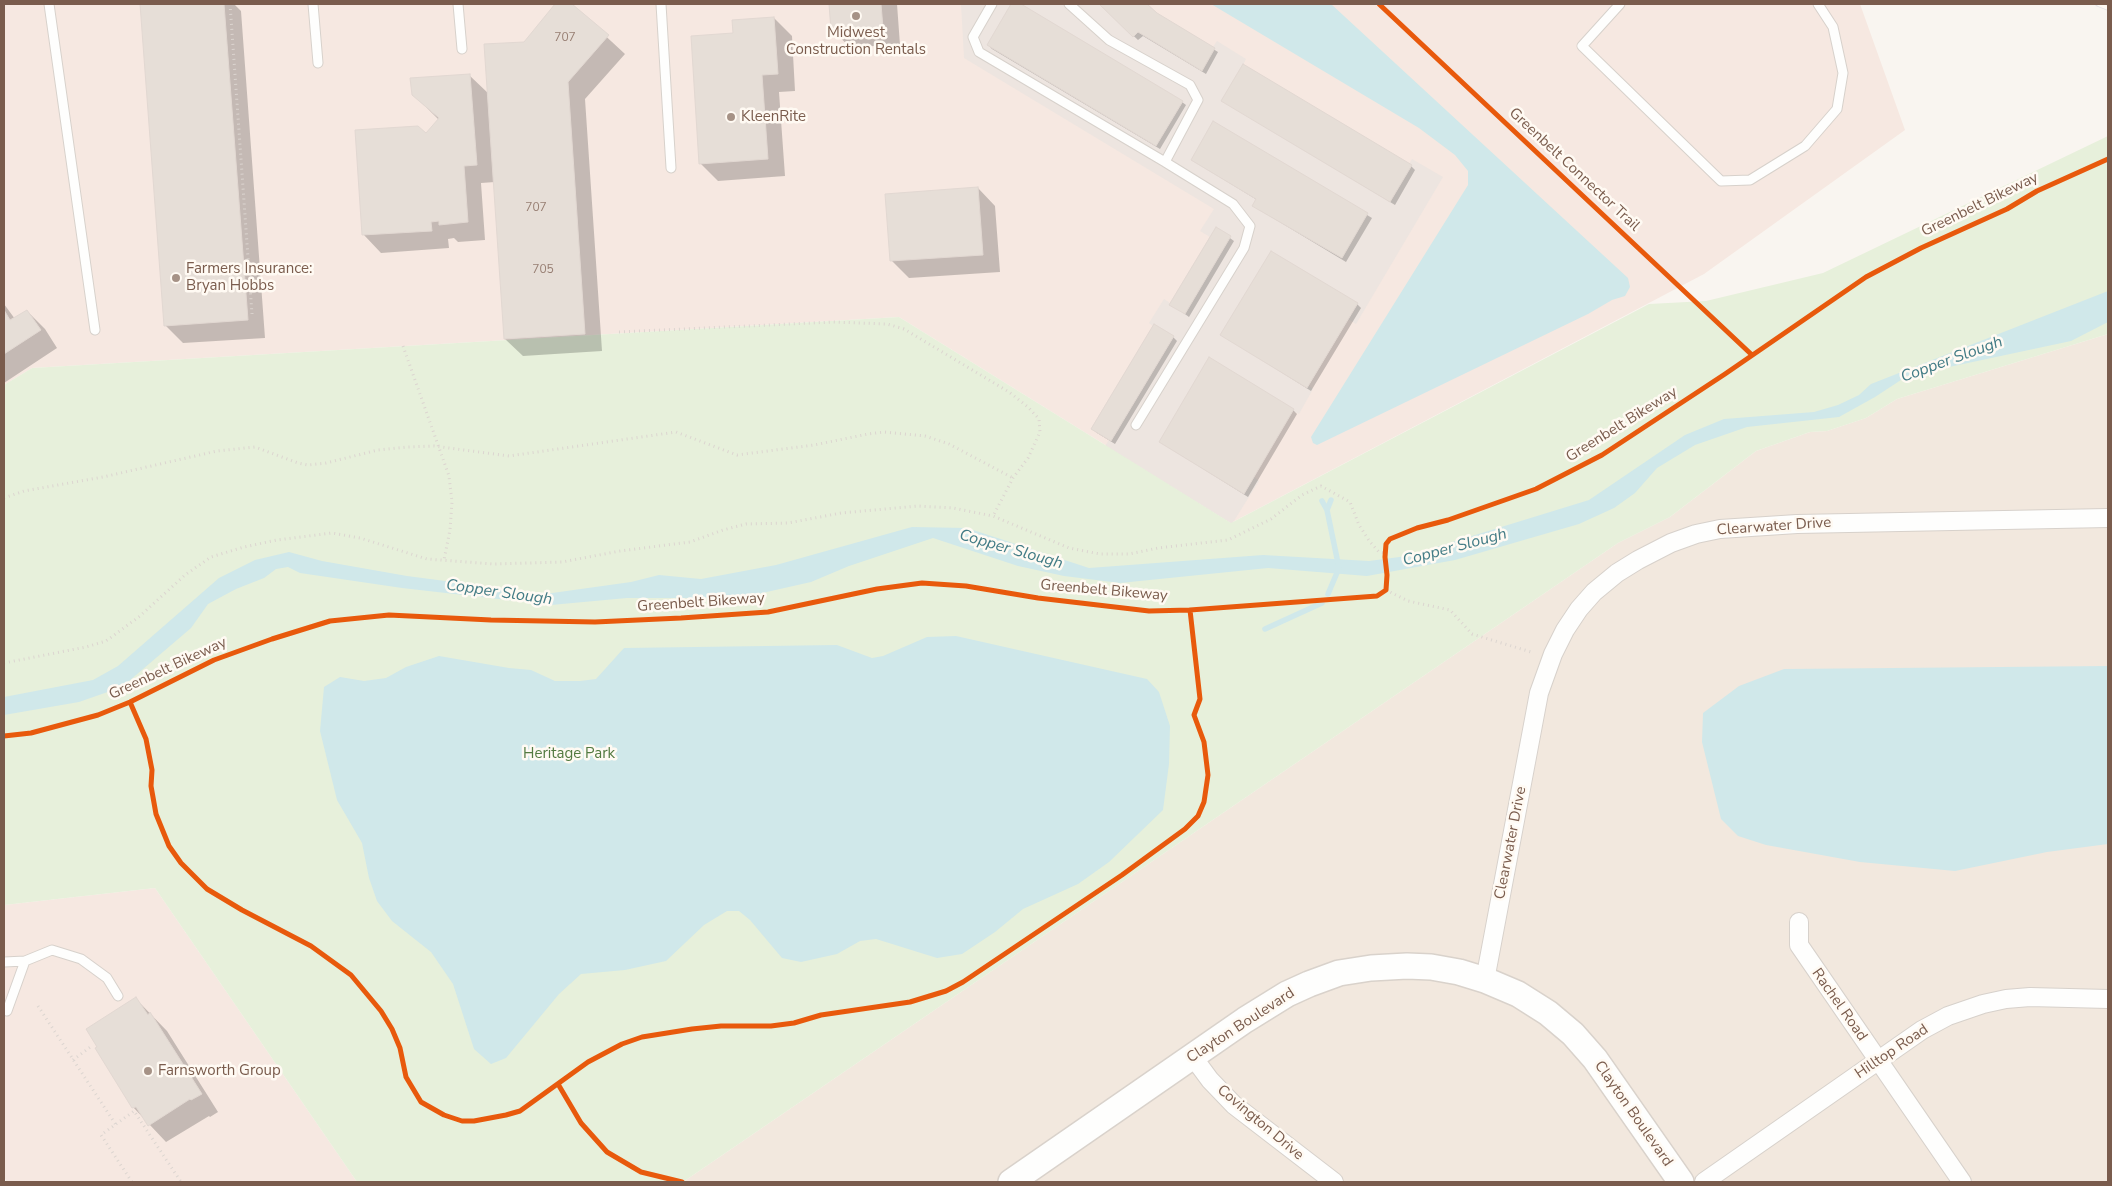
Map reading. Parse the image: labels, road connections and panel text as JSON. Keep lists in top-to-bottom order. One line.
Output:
{"streets":{"street":["Clearwater Drive","Rachel Road","Clayton Boulevard","Hilltop Road","Covington Drive"],"cycle path":["Greenbelt Connector Trail","Greenbelt Bikeway"]},"crossings":[["Clearwater Drive","Clayton Boulevard"],["Rachel Road","Hilltop Road"],["Clayton Boulevard","Covington Drive"]],"water":["Copper Slough"],"parks":["Heritage Park"],"places":["Midwest Construction Rentals","KleenRite","Farmers Insurance: Bryan Hobbs","Farnsworth Group"],"house_numbers":["707","707","705"]}
